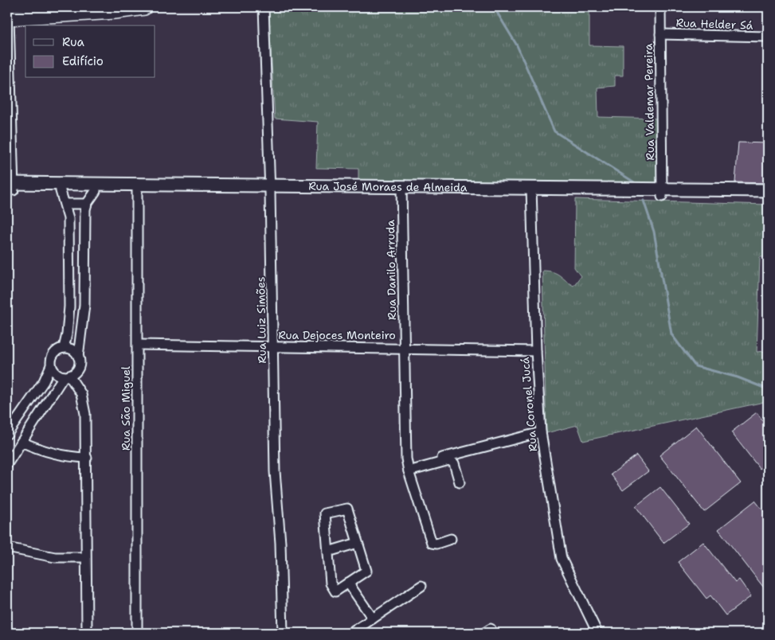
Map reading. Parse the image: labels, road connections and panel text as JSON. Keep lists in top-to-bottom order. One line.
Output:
{"streets":{"street":["Rua Helder Sá","Rua Valdemar Pereira","Rua José Moraes de Almeida","Rua Danilo Arruda","Rua Luiz Simões","Rua Dejoces Monteiro","Rua Coronel Jucá","Rua São Miguel"]},"crossings":[["Rua Helder Sá","Rua Valdemar Pereira"],["Rua Valdemar Pereira","Rua José Moraes de Almeida"],["Rua José Moraes de Almeida","Rua Danilo Arruda"],["Rua José Moraes de Almeida","Rua Luiz Simões"],["Rua José Moraes de Almeida","Rua Coronel Jucá"],["Rua José Moraes de Almeida","Rua São Miguel"],["Rua Danilo Arruda","Rua Dejoces Monteiro"],["Rua Luiz Simões","Rua Dejoces Monteiro"],["Rua Dejoces Monteiro","Rua Coronel Jucá"],["Rua Dejoces Monteiro","Rua São Miguel"]],"legend":["Rua","Edifício"]}
